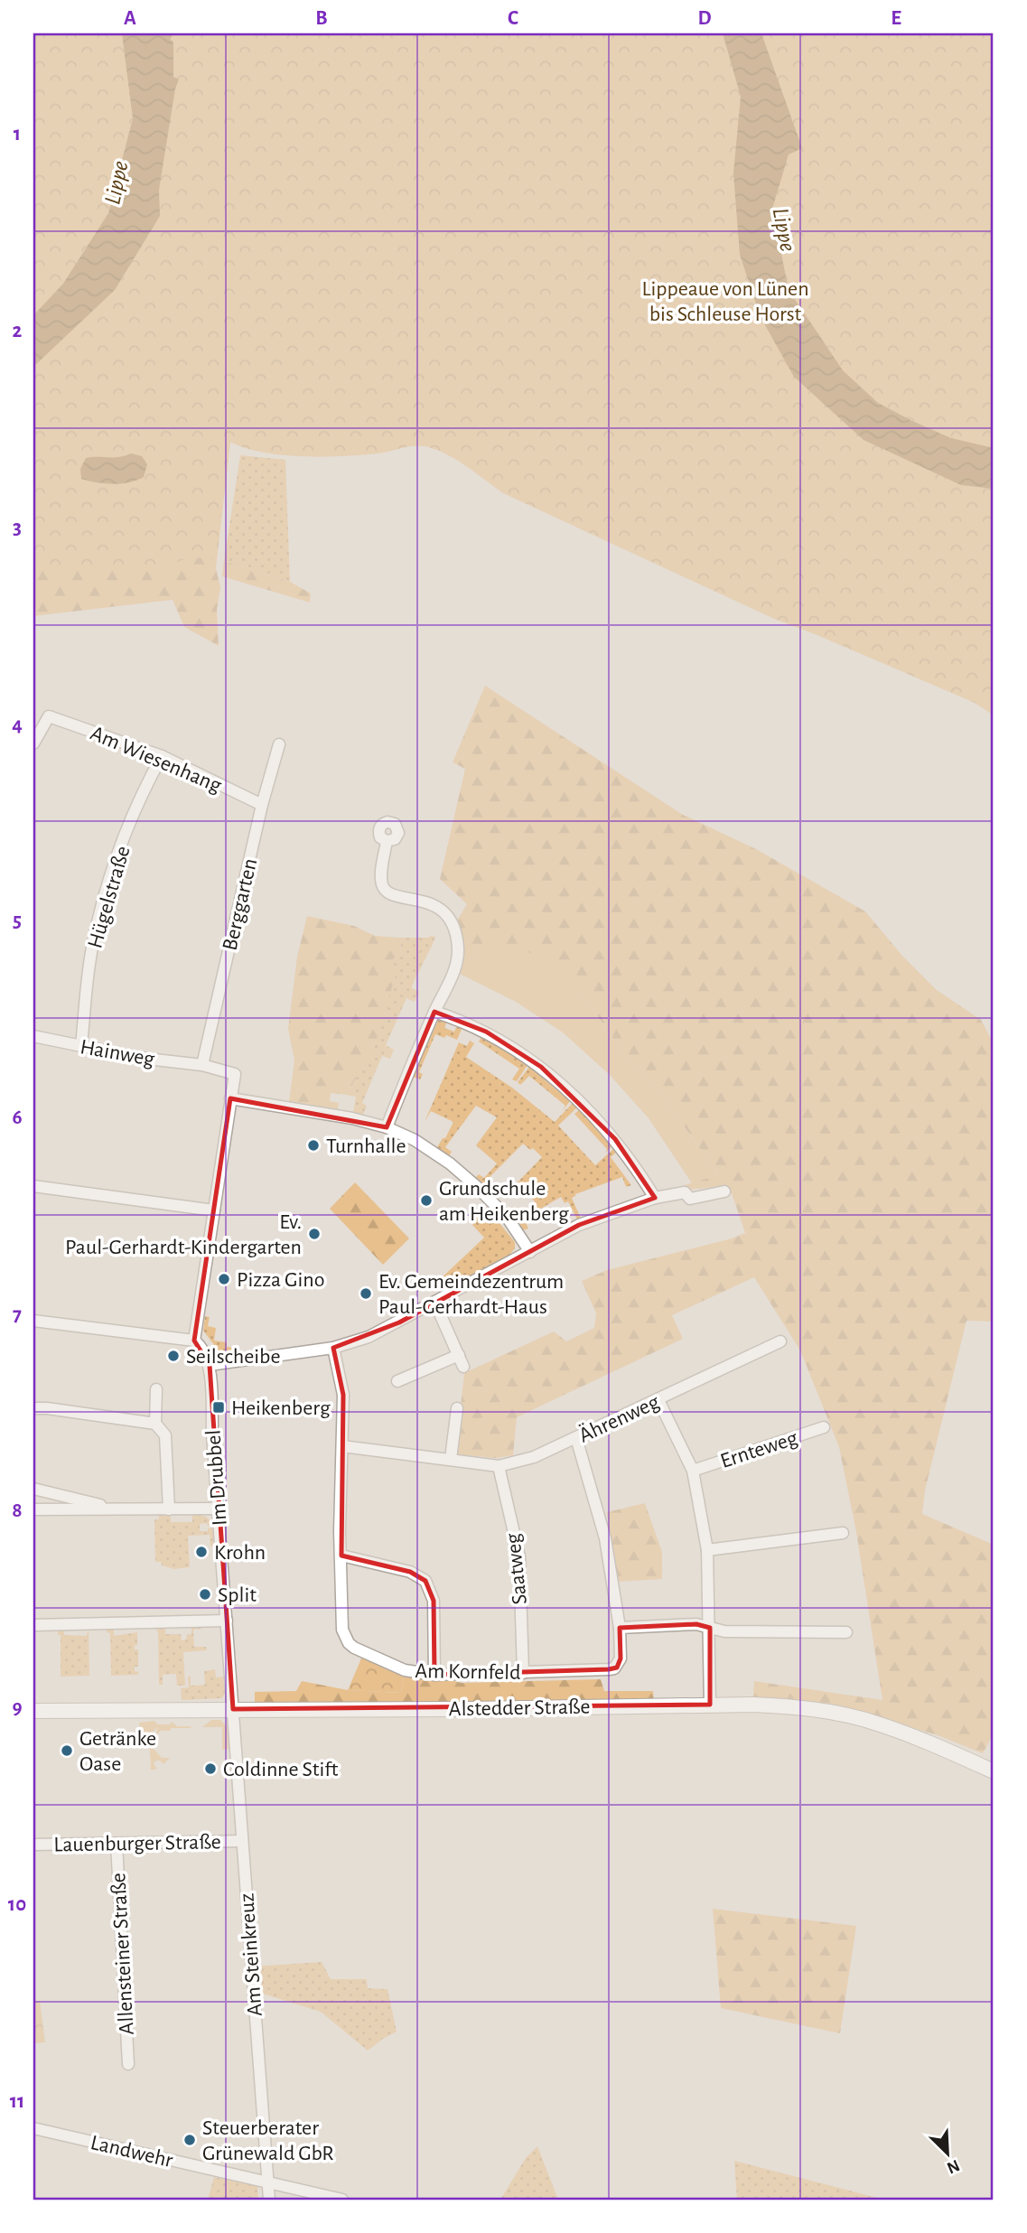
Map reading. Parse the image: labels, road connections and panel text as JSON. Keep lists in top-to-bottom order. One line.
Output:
{"streets":{"street":["Am Wiesenhang","Hügelstraße","Berggarten","Hainweg","Ährenweg","Ernteweg","Im Drubbel","Saatweg","Am Kornfeld","Alstedder Straße","Lauenburger Straße","Allensteiner Straße","Am Steinkreuz","Landwehr"]},"crossings":[["Am Wiesenhang","Hügelstraße"],["Am Wiesenhang","Berggarten"],["Hügelstraße","Hainweg"],["Berggarten","Hainweg"],["Ährenweg","Ernteweg"],["Ährenweg","Saatweg"],["Ährenweg","Am Kornfeld"],["Ernteweg","Alstedder Straße"],["Im Drubbel","Alstedder Straße"],["Im Drubbel","Am Steinkreuz"],["Saatweg","Am Kornfeld"],["Alstedder Straße","Am Steinkreuz"],["Lauenburger Straße","Allensteiner Straße"],["Lauenburger Straße","Am Steinkreuz"],["Am Steinkreuz","Landwehr"]],"water":["Lippe"],"parks":["Lippeaue von Lünen bis Schleuse Horst"],"places":{"other":["Turnhalle","Grundschule am Heikenberg","Ev. Paul-Gerhardt-Kindergarten","Pizza Gino","Ev. Gemeindezentrum Paul-Gerhardt-Haus","Seilscheibe","Krohn","Split","Getränke Oase","Coldinne Stift","Steuerberater Grünewald GbR"],"transit":["Heikenberg"]},"north":"bottom right","grid":{"columns":["A","B","C","D","E"],"rows":["1","2","3","4","5","6","7","8","9","10","11"]}}
